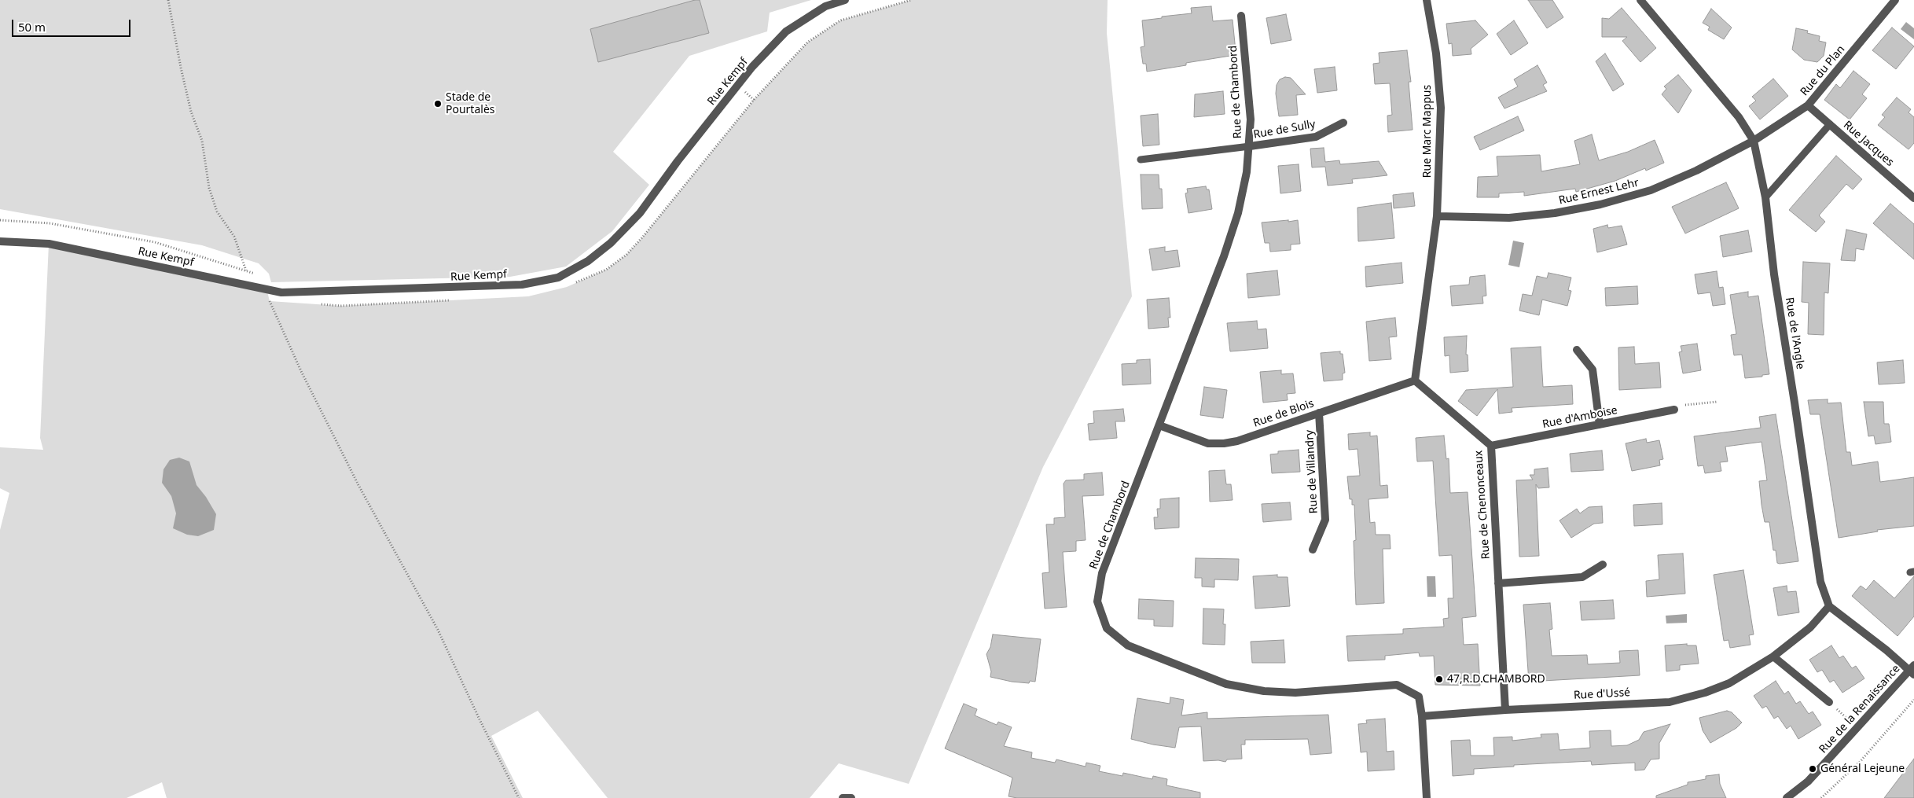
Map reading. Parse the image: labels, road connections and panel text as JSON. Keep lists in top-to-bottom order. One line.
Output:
{"streets":{"street":["Rue du Plan","Rue Kempf","Rue de Chambord","Rue de Sully","Rue Marc Mappus","Rue Jacques","Rue Ernest Lehr","Rue de l'Angle","Rue de Blois","Rue d'Amboise","Rue de Villandry","Rue de Chenonceaux","Rue d'Ussé","Rue de la Renaissance"]},"crossings":[["Rue du Plan","Rue Jacques"],["Rue du Plan","Rue Ernest Lehr"],["Rue du Plan","Rue de l'Angle"],["Rue de Chambord","Rue de Sully"],["Rue de Chambord","Rue de Blois"],["Rue de Chambord","Rue d'Ussé"],["Rue Marc Mappus","Rue Ernest Lehr"],["Rue Ernest Lehr","Rue de l'Angle"],["Rue de l'Angle","Rue d'Ussé"],["Rue de Blois","Rue de Villandry"],["Rue de Blois","Rue de Chenonceaux"],["Rue d'Amboise","Rue de Chenonceaux"],["Rue de Chenonceaux","Rue d'Ussé"]],"places":["Stade de Pourtalès","47,R.D.CHAMBORD","Général Lejeune"],"scale_bar":"50 m"}
